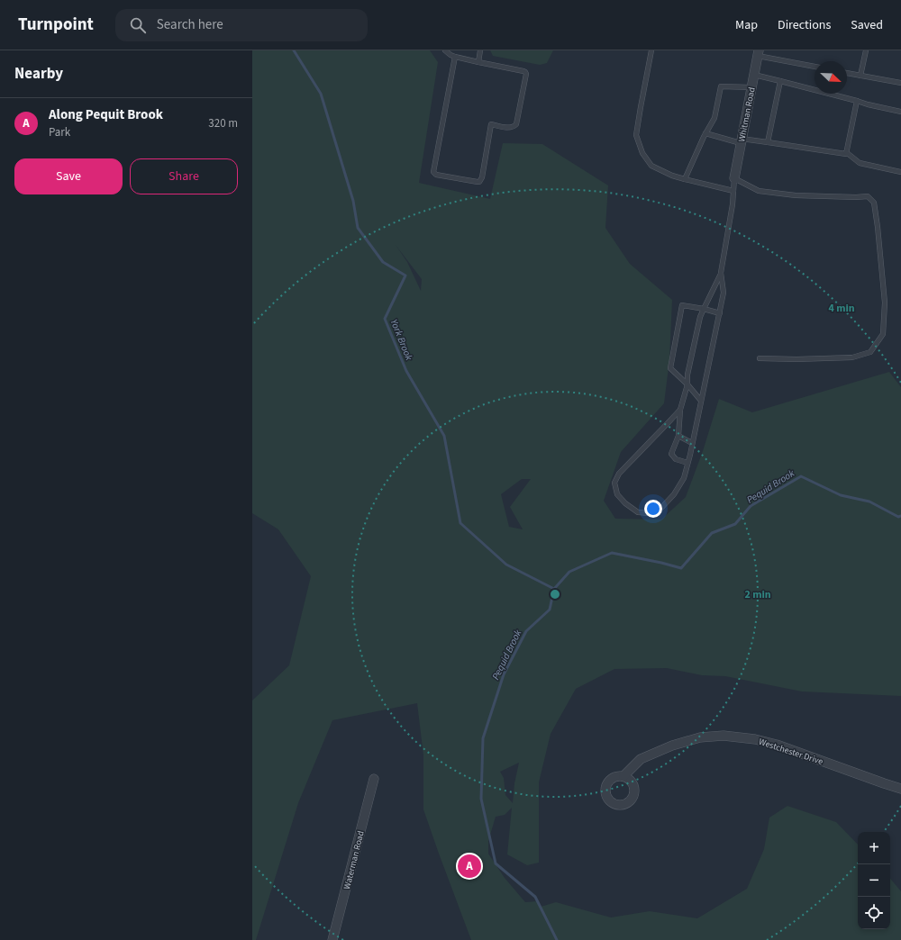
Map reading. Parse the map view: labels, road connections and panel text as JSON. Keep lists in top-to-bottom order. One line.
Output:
{"streets":{"street":["Whitman Road","Westchester Drive","Waterman Road"]},"water":["York Brook","Pequid Brook"],"north":"bottom right","page":{"header":"Turnpoint","search":"Search here","nav":["Map","Directions","Saved"],"heading":"Nearby","list":[{"mark":"A","name":"Along Pequit Brook","note":"Park","value":"320 m"}],"buttons":["Save","Share"],"map_buttons":["+","−"],"pins":"A"},"rings":["4 min","2 min"]}
